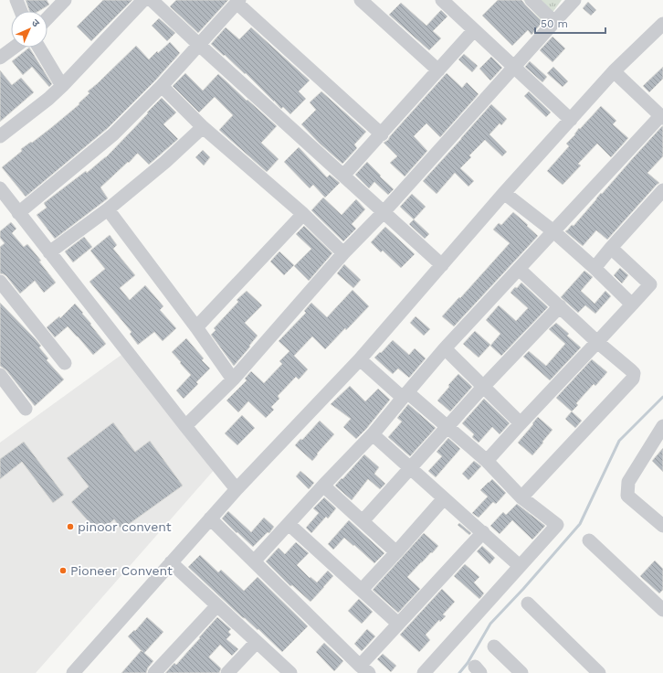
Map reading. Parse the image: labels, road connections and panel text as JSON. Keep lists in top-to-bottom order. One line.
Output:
{"places":["pinoor convent","Pioneer Convent"],"scale_bar":"50 m","north":"top right"}
